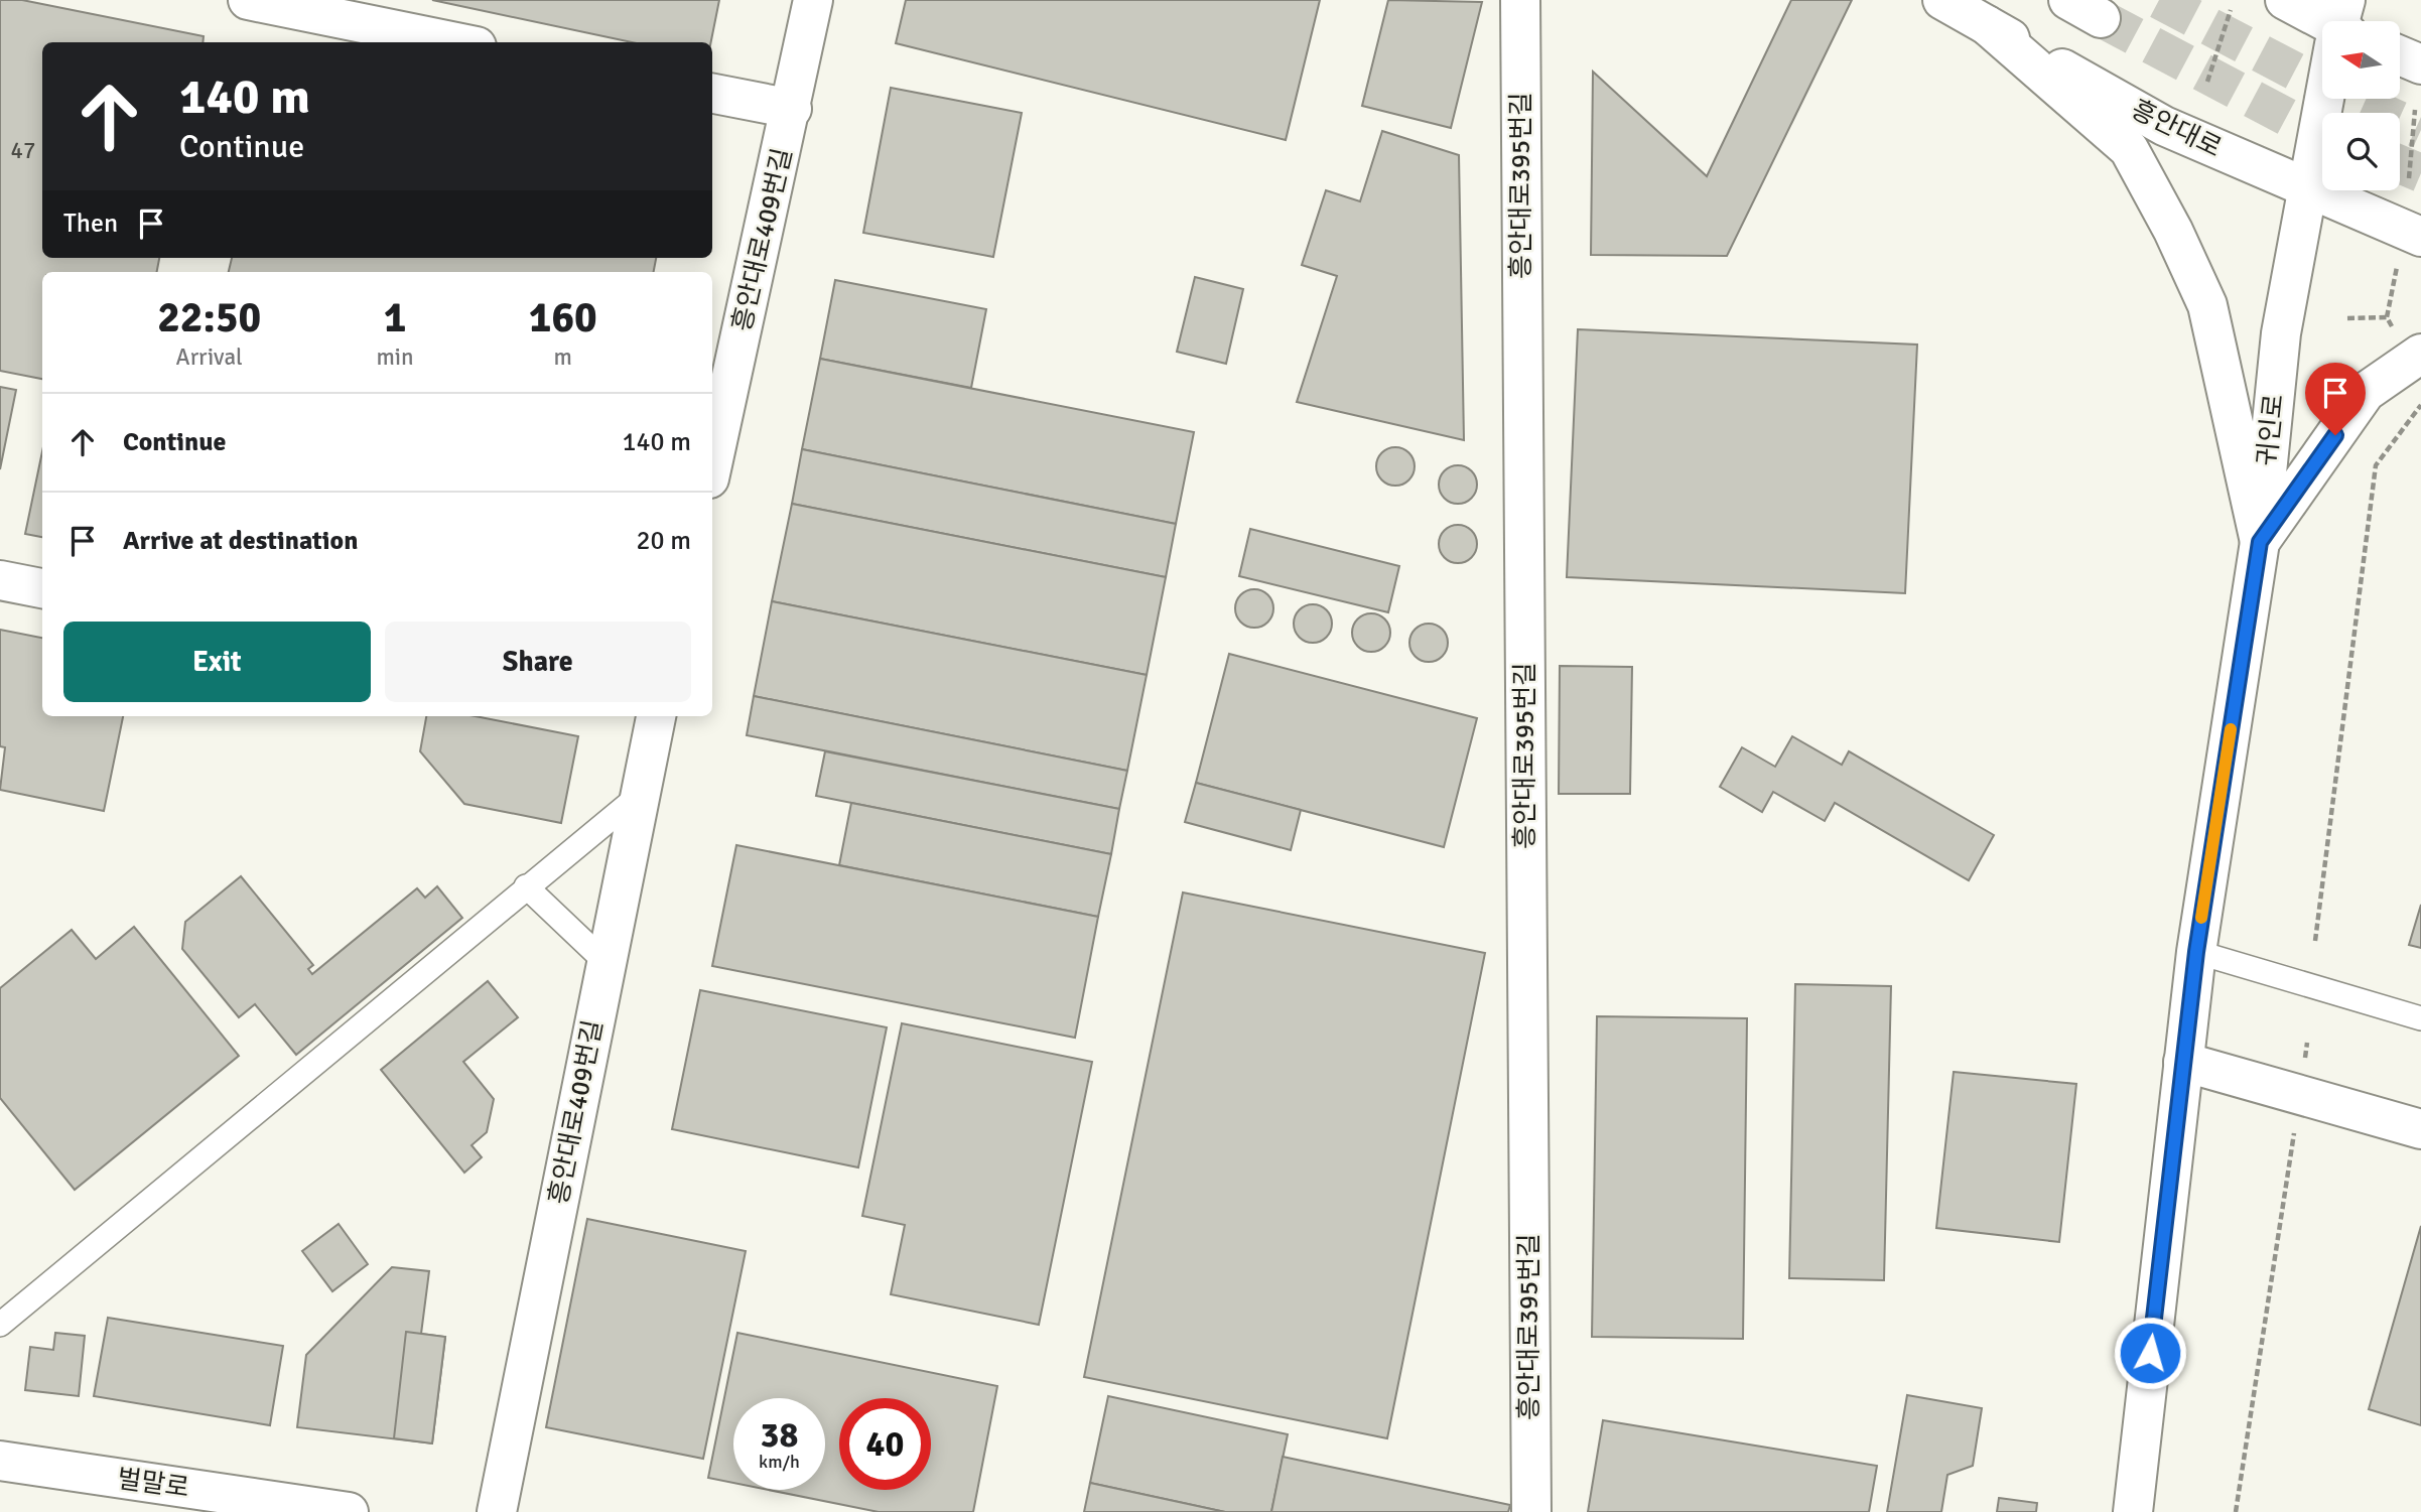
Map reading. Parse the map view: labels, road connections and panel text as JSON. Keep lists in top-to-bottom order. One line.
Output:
{"streets":{"street":["흥안대로","흥안대로395번길","흥안대로409번길","귀인로","벌말로"]},"crossings":[["흥안대로","귀인로"]],"house_numbers":["47"],"north":"left","page":{"turn":["140 m","Continue"],"then":"Then","eta":["22:50","Arrival","1","min","160","m"],"list":[{"name":"Continue","value":"140 m"},{"name":"Arrive at destination","value":"20 m"}],"buttons":["Exit","Share"],"speed":"38 km/h","limit":"40"}}
